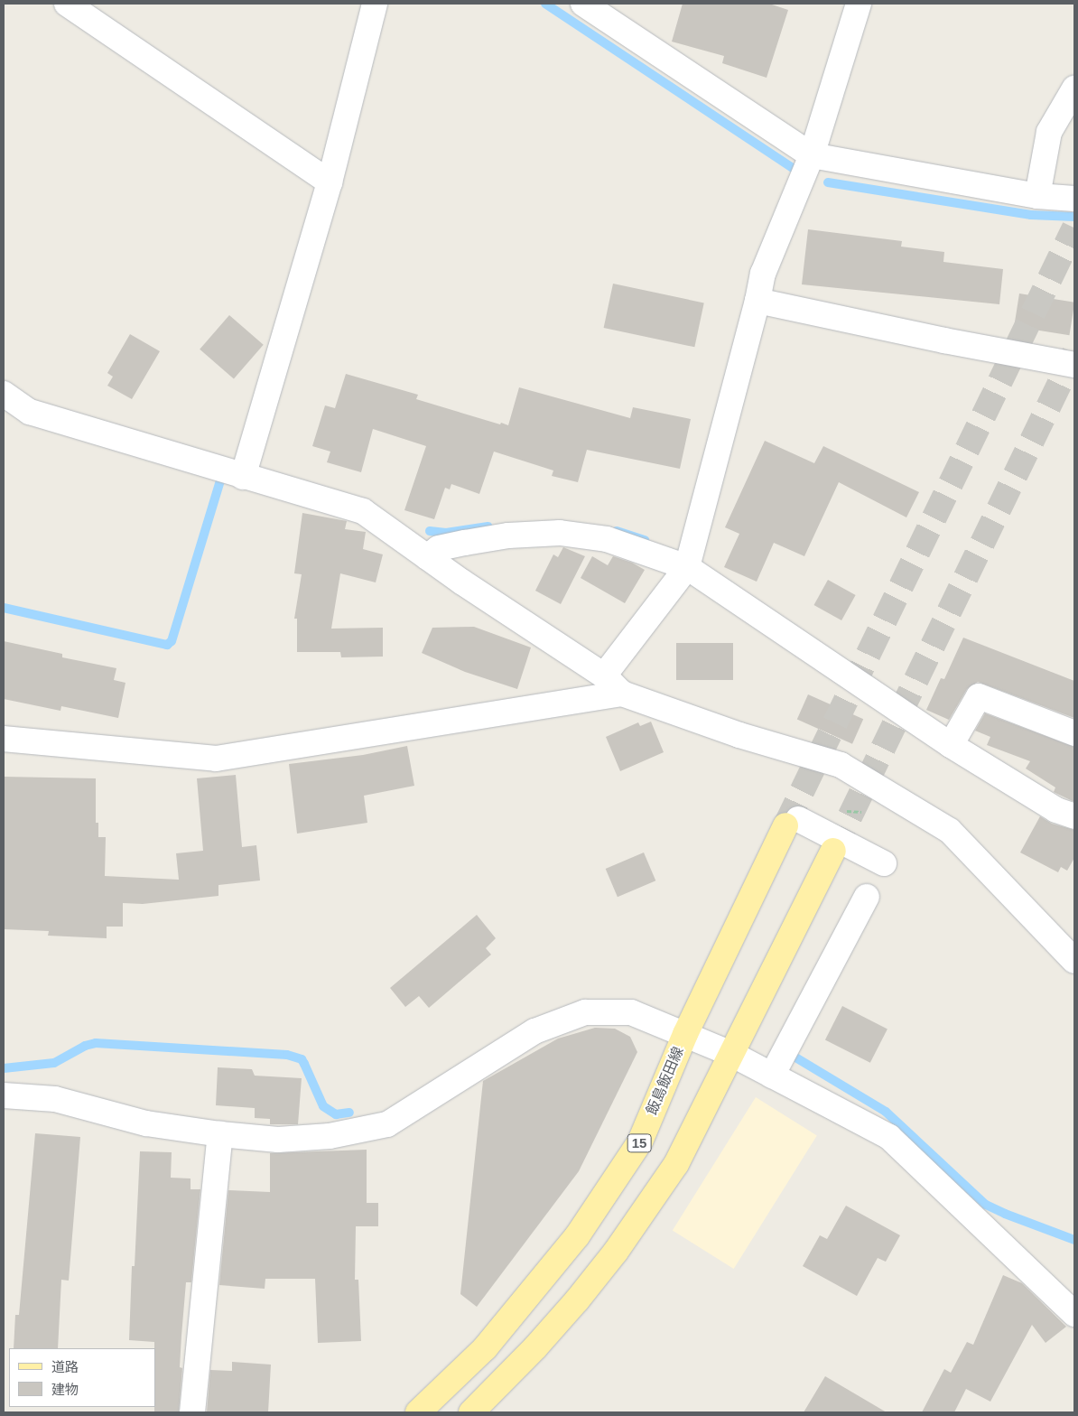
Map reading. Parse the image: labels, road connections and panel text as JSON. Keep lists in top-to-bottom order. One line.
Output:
{"streets":{"main road":["飯島飯田線","15"]},"legend":["道路","建物"]}
